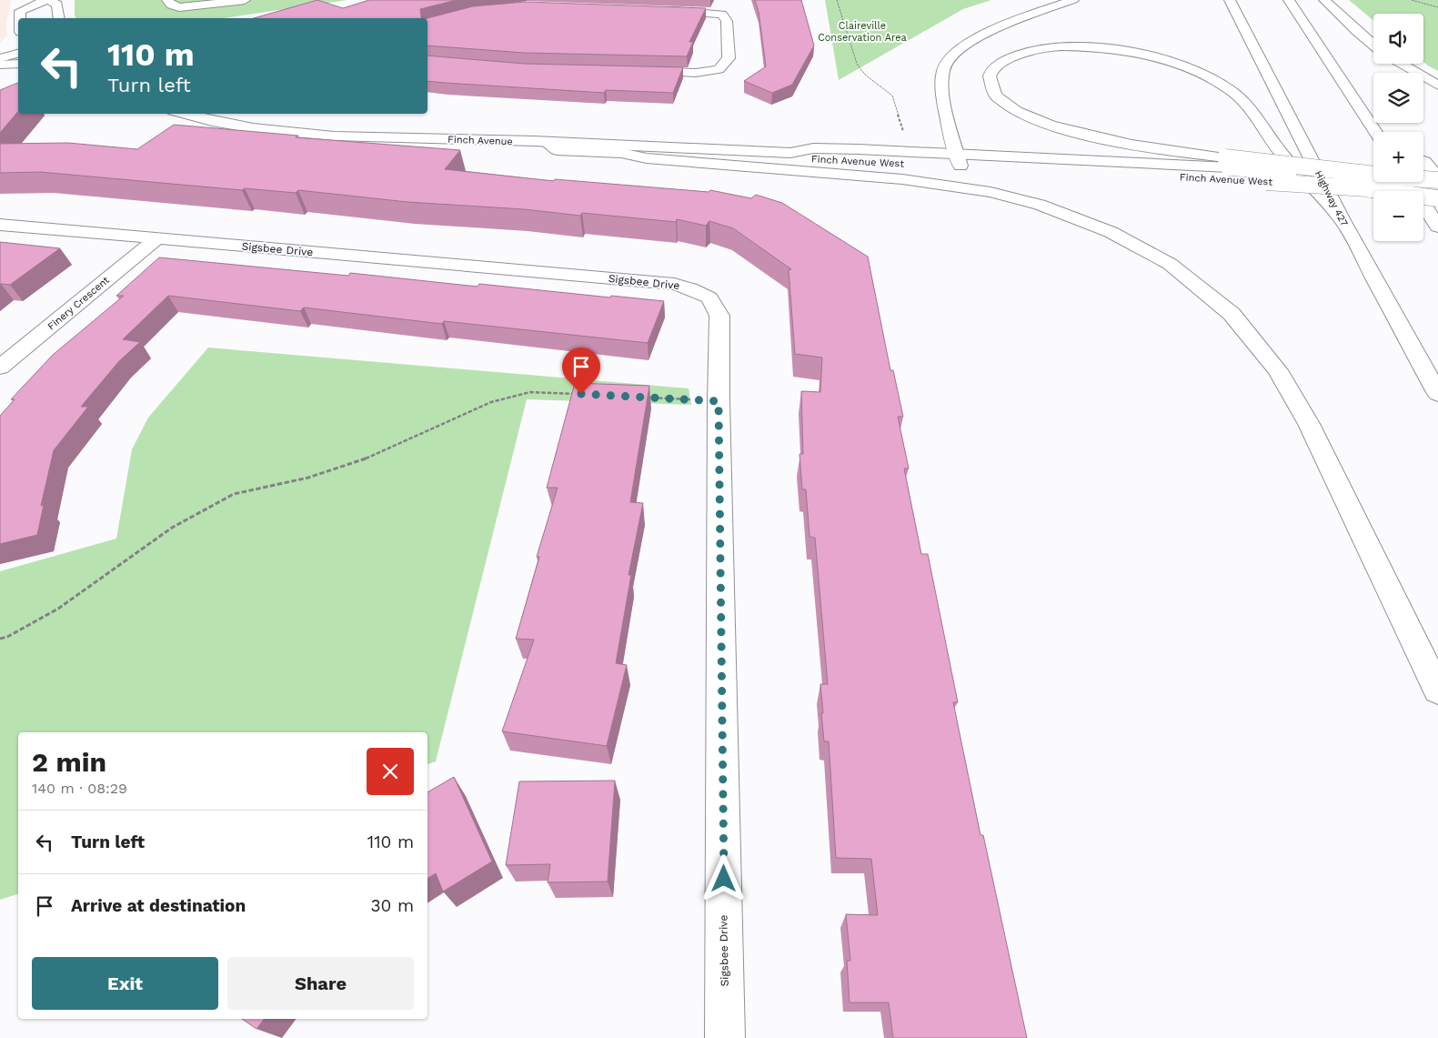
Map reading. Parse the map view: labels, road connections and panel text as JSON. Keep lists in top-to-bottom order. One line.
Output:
{"streets":{"main road":["Finch Avenue","Finch Avenue West","Highway 427","Sigsbee Drive","Finery Crescent"]},"crossings":[["Finch Avenue","Finch Avenue West"],["Sigsbee Drive","Finery Crescent"]],"parks":["Claireville Conservation Area"],"page":{"map_buttons":["+","−"],"turn":["110 m","Turn left"],"heading":["2 min","140 m · 08:29"],"list":[{"name":"Turn left","value":"110 m"},{"name":"Arrive at destination","value":"30 m"}],"buttons":["Exit","Share"]}}
